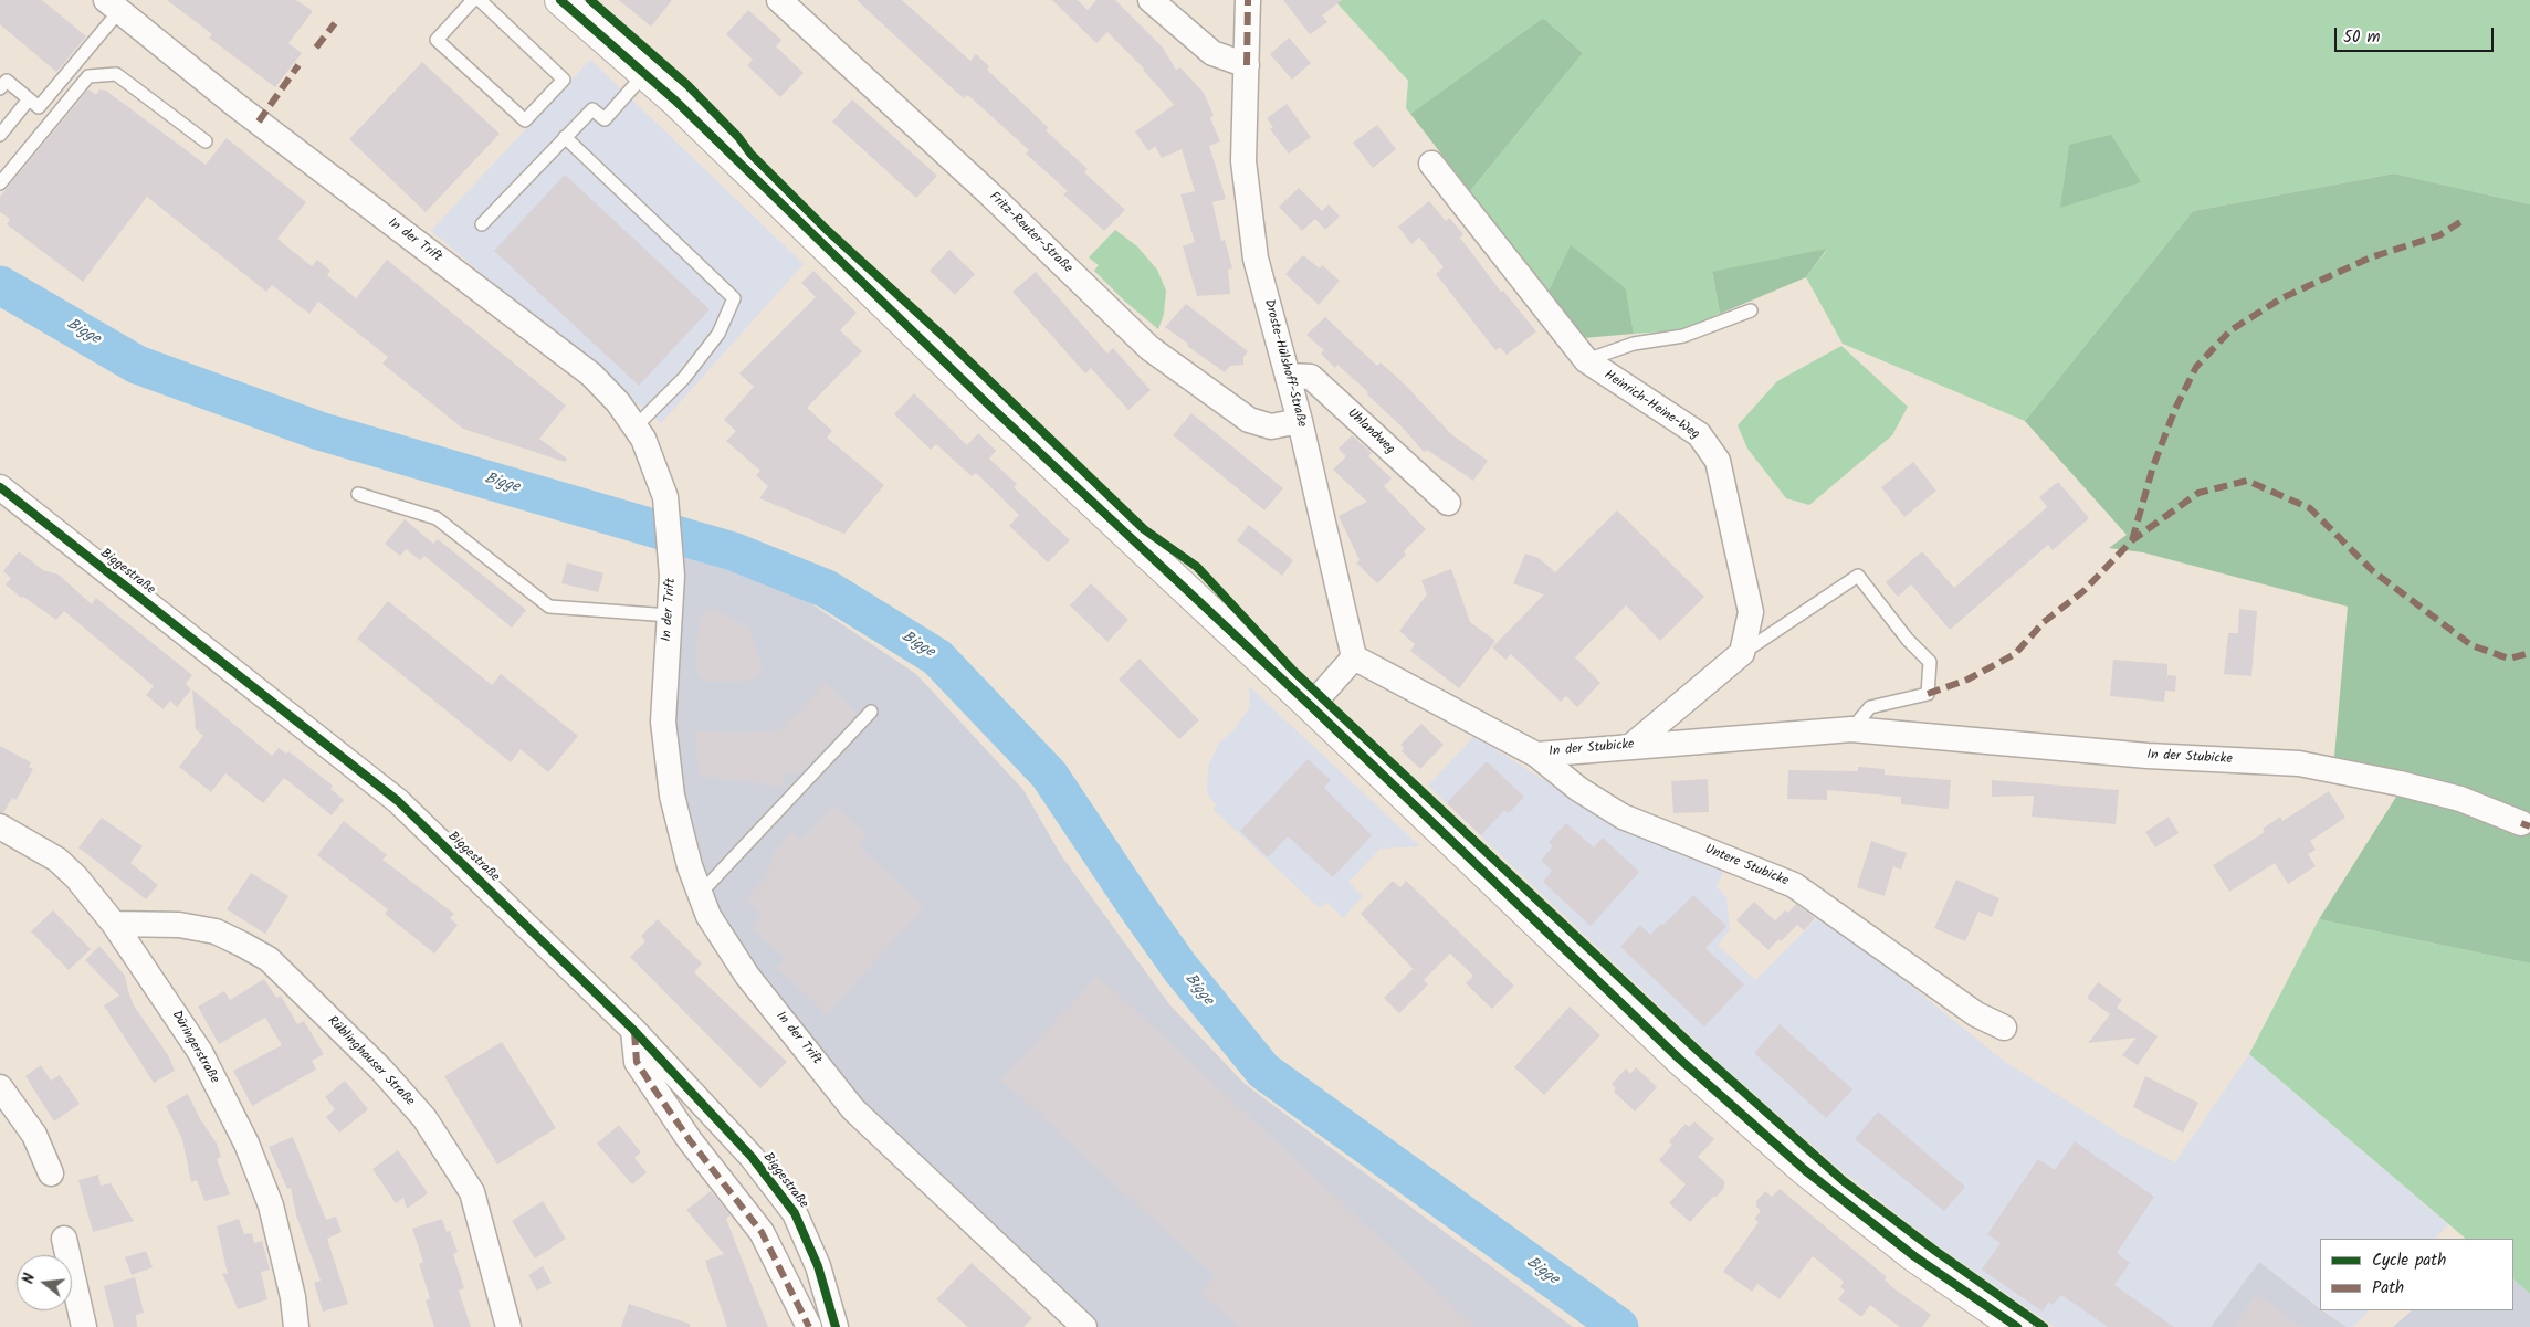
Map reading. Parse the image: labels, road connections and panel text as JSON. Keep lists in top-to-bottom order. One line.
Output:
{"streets":{"street":["Fritz-Reuter-Straße","In der Trift","Droste-Hülshoff-Straße","Heinrich-Heine-Weg","Uhlandweg","Biggestraße","In der Stubicke","Untere Stubicke","Düringerstraße","Rüblinghauser Straße"]},"crossings":[["Fritz-Reuter-Straße","Droste-Hülshoff-Straße"],["Droste-Hülshoff-Straße","Uhlandweg"],["Droste-Hülshoff-Straße","In der Stubicke"],["In der Stubicke","Untere Stubicke"],["Düringerstraße","Rüblinghauser Straße"]],"water":["Bigge"],"legend":["Cycle path","Path"],"scale_bar":"50 m","north":"left"}
